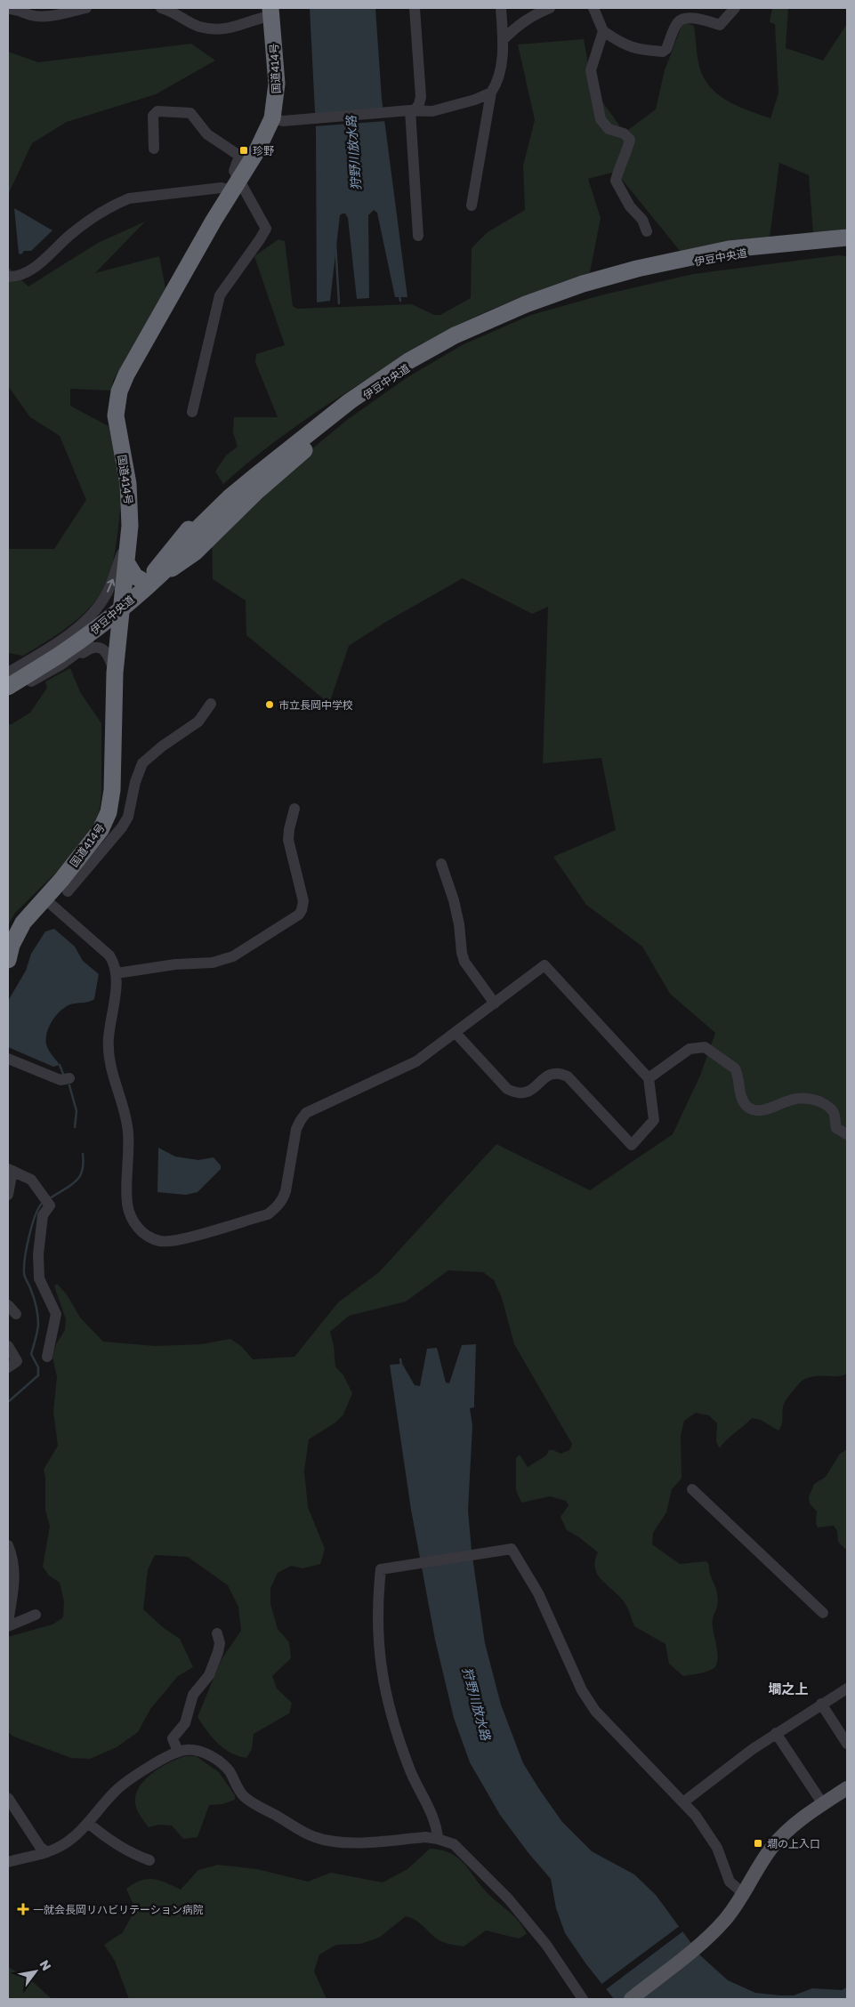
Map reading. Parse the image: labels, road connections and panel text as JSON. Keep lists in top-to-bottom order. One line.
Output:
{"streets":{"highway":["国道414号","伊豆中央道"]},"districts":["墹之上"],"water":["狩野川放水路"],"places":{"transit":["珍野","墹の上入口"],"other":["市立長岡中学校"],"health":["一就会長岡リハビリテーション病院"]},"north":"top right"}
